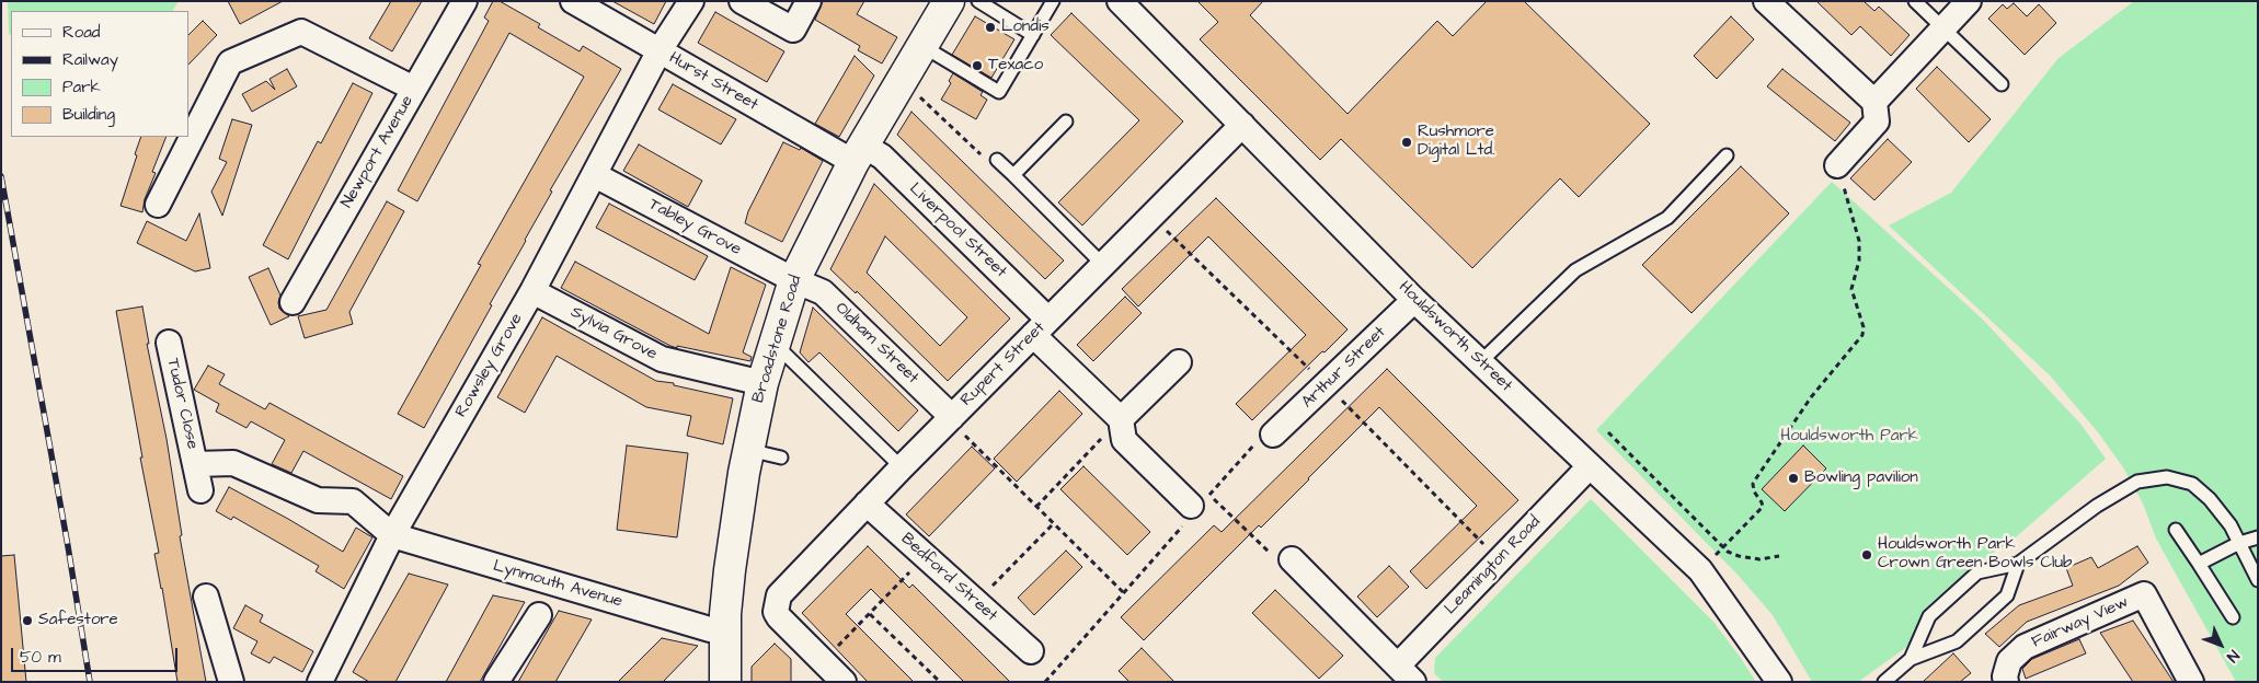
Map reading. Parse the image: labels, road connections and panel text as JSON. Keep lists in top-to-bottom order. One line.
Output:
{"streets":{"main road":["Broadstone Road"],"street":["Hurst Street","Newport Avenue","Tabley Grove","Liverpool Street","Sylvia Grove","Houldsworth Street","Oldham Street","Rupert Street","Rowsley Grove","Arthur Street","Tudor Close","Leamington Road","Bedford Street","Lynmouth Avenue","Fairway View"]},"crossings":[["Hurst Street","Liverpool Street"],["Hurst Street","Broadstone Road"],["Hurst Street","Rowsley Grove"],["Tabley Grove","Broadstone Road"],["Tabley Grove","Oldham Street"],["Tabley Grove","Rowsley Grove"],["Liverpool Street","Broadstone Road"],["Liverpool Street","Rupert Street"],["Sylvia Grove","Broadstone Road"],["Sylvia Grove","Rowsley Grove"],["Houldsworth Street","Rupert Street"],["Houldsworth Street","Arthur Street"],["Houldsworth Street","Leamington Road"],["Broadstone Road","Oldham Street"],["Broadstone Road","Lynmouth Avenue"],["Oldham Street","Rupert Street"],["Rupert Street","Bedford Street"],["Rowsley Grove","Tudor Close"],["Rowsley Grove","Lynmouth Avenue"],["Tudor Close","Lynmouth Avenue"]],"parks":["Houldsworth Park"],"places":["Londis","Texaco","Rushmore Digital Ltd.","Bowling pavilion","Houldsworth Park Crown Green Bowls Club","Safestore"],"legend":["Road","Railway","Park","Building"],"scale_bar":"50 m","north":"bottom right"}
